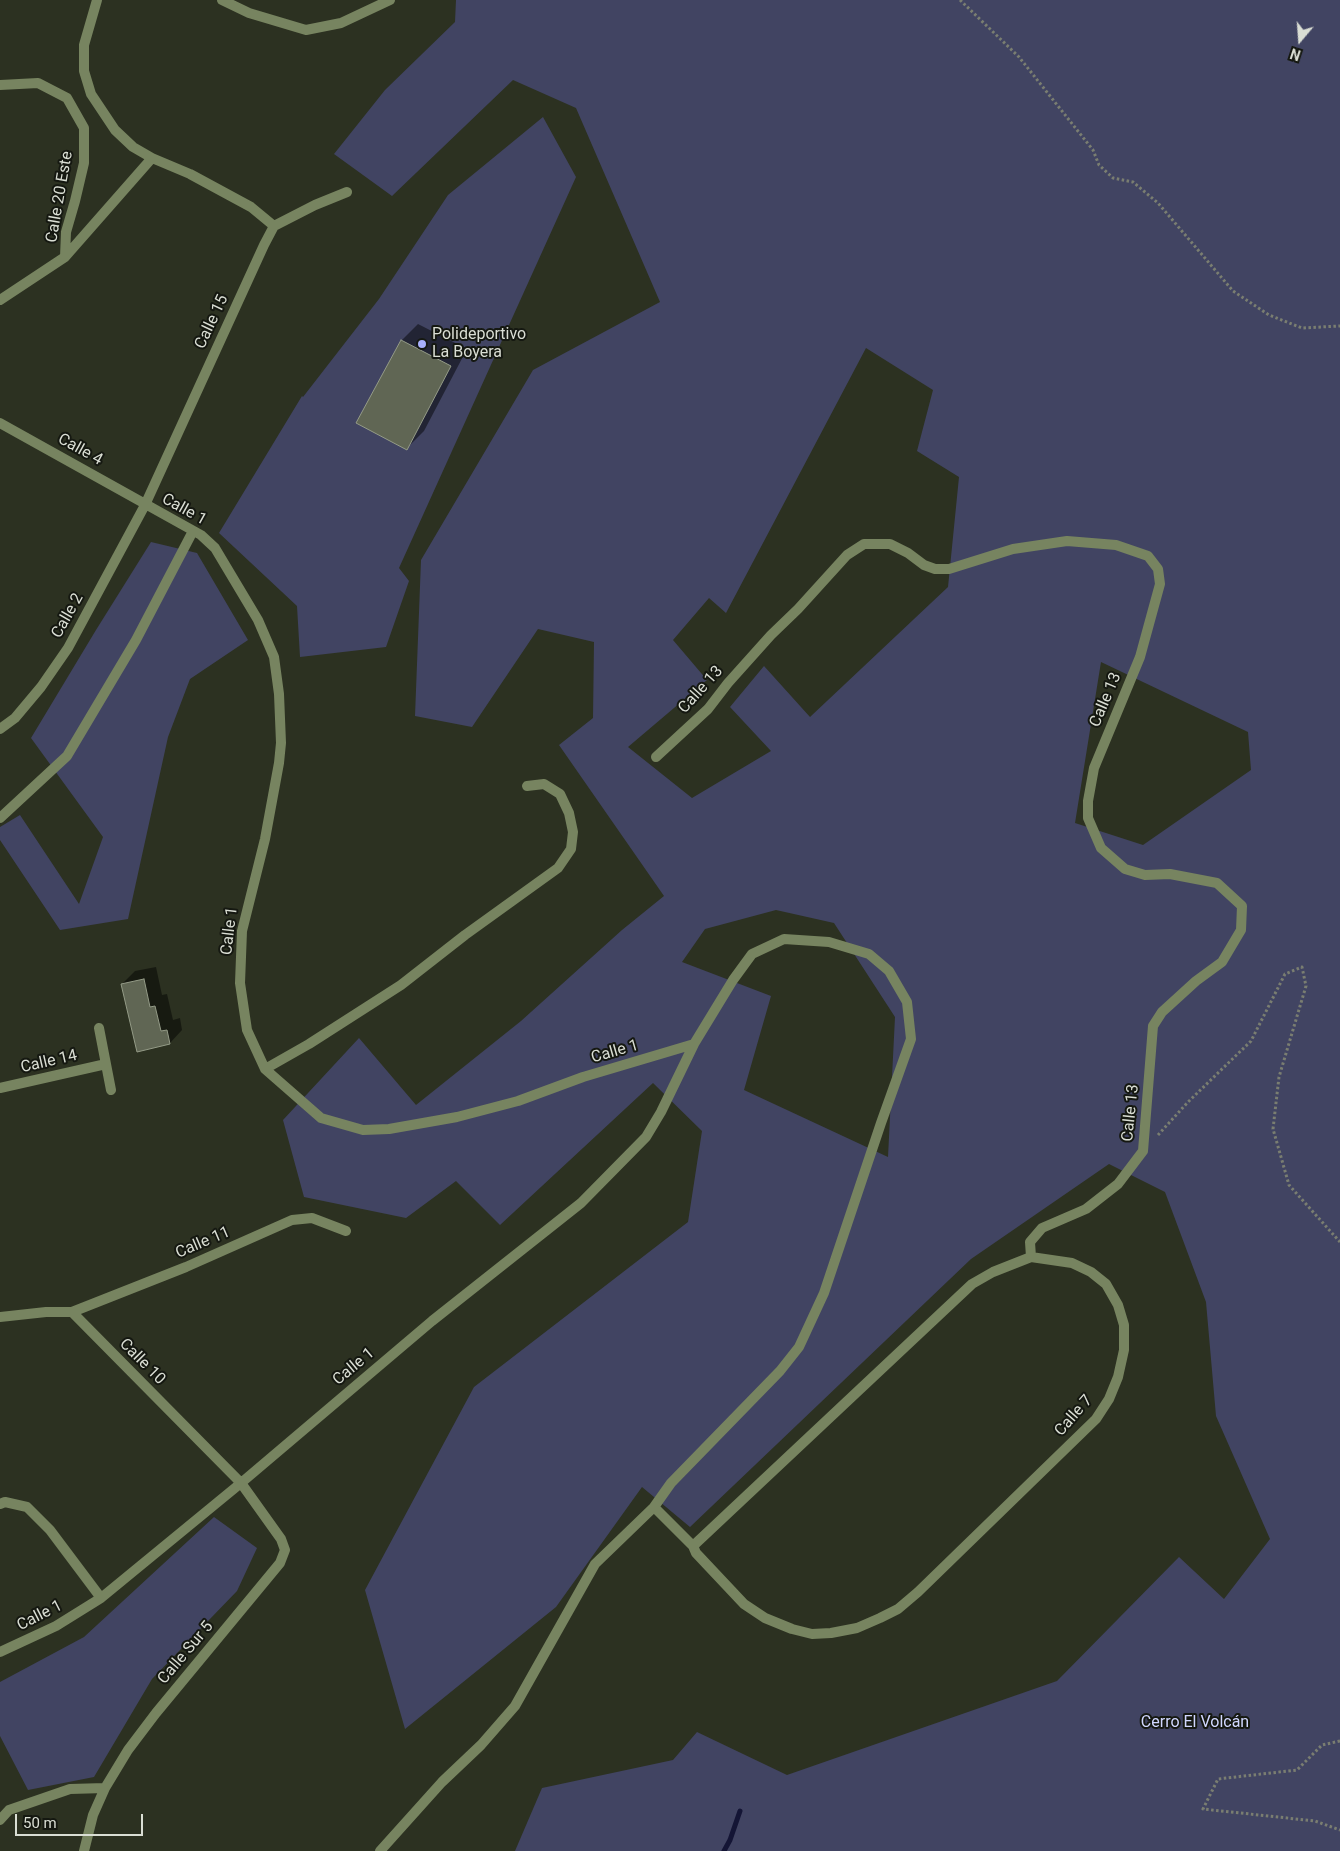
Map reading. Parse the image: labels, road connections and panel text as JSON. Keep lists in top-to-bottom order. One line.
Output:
{"streets":{"street":["Calle 20 Este","Calle 15","Calle 4","Calle 1","Calle 2","Calle 13","Calle 14","Calle 11","Calle 10","Calle 7","Calle Sur 5"]},"crossings":[["Calle 15","Calle 4"],["Calle 15","Calle 1"],["Calle 15","Calle 2"],["Calle 4","Calle 1"],["Calle 4","Calle 2"],["Calle 1","Calle 2"],["Calle 1","Calle 10"],["Calle 1","Calle Sur 5"],["Calle 13","Calle 7"],["Calle 11","Calle 10"],["Calle 10","Calle Sur 5"]],"parks":["Cerro El Volcán"],"places":["Polideportivo La Boyera"],"scale_bar":"50 m","north":"bottom"}
